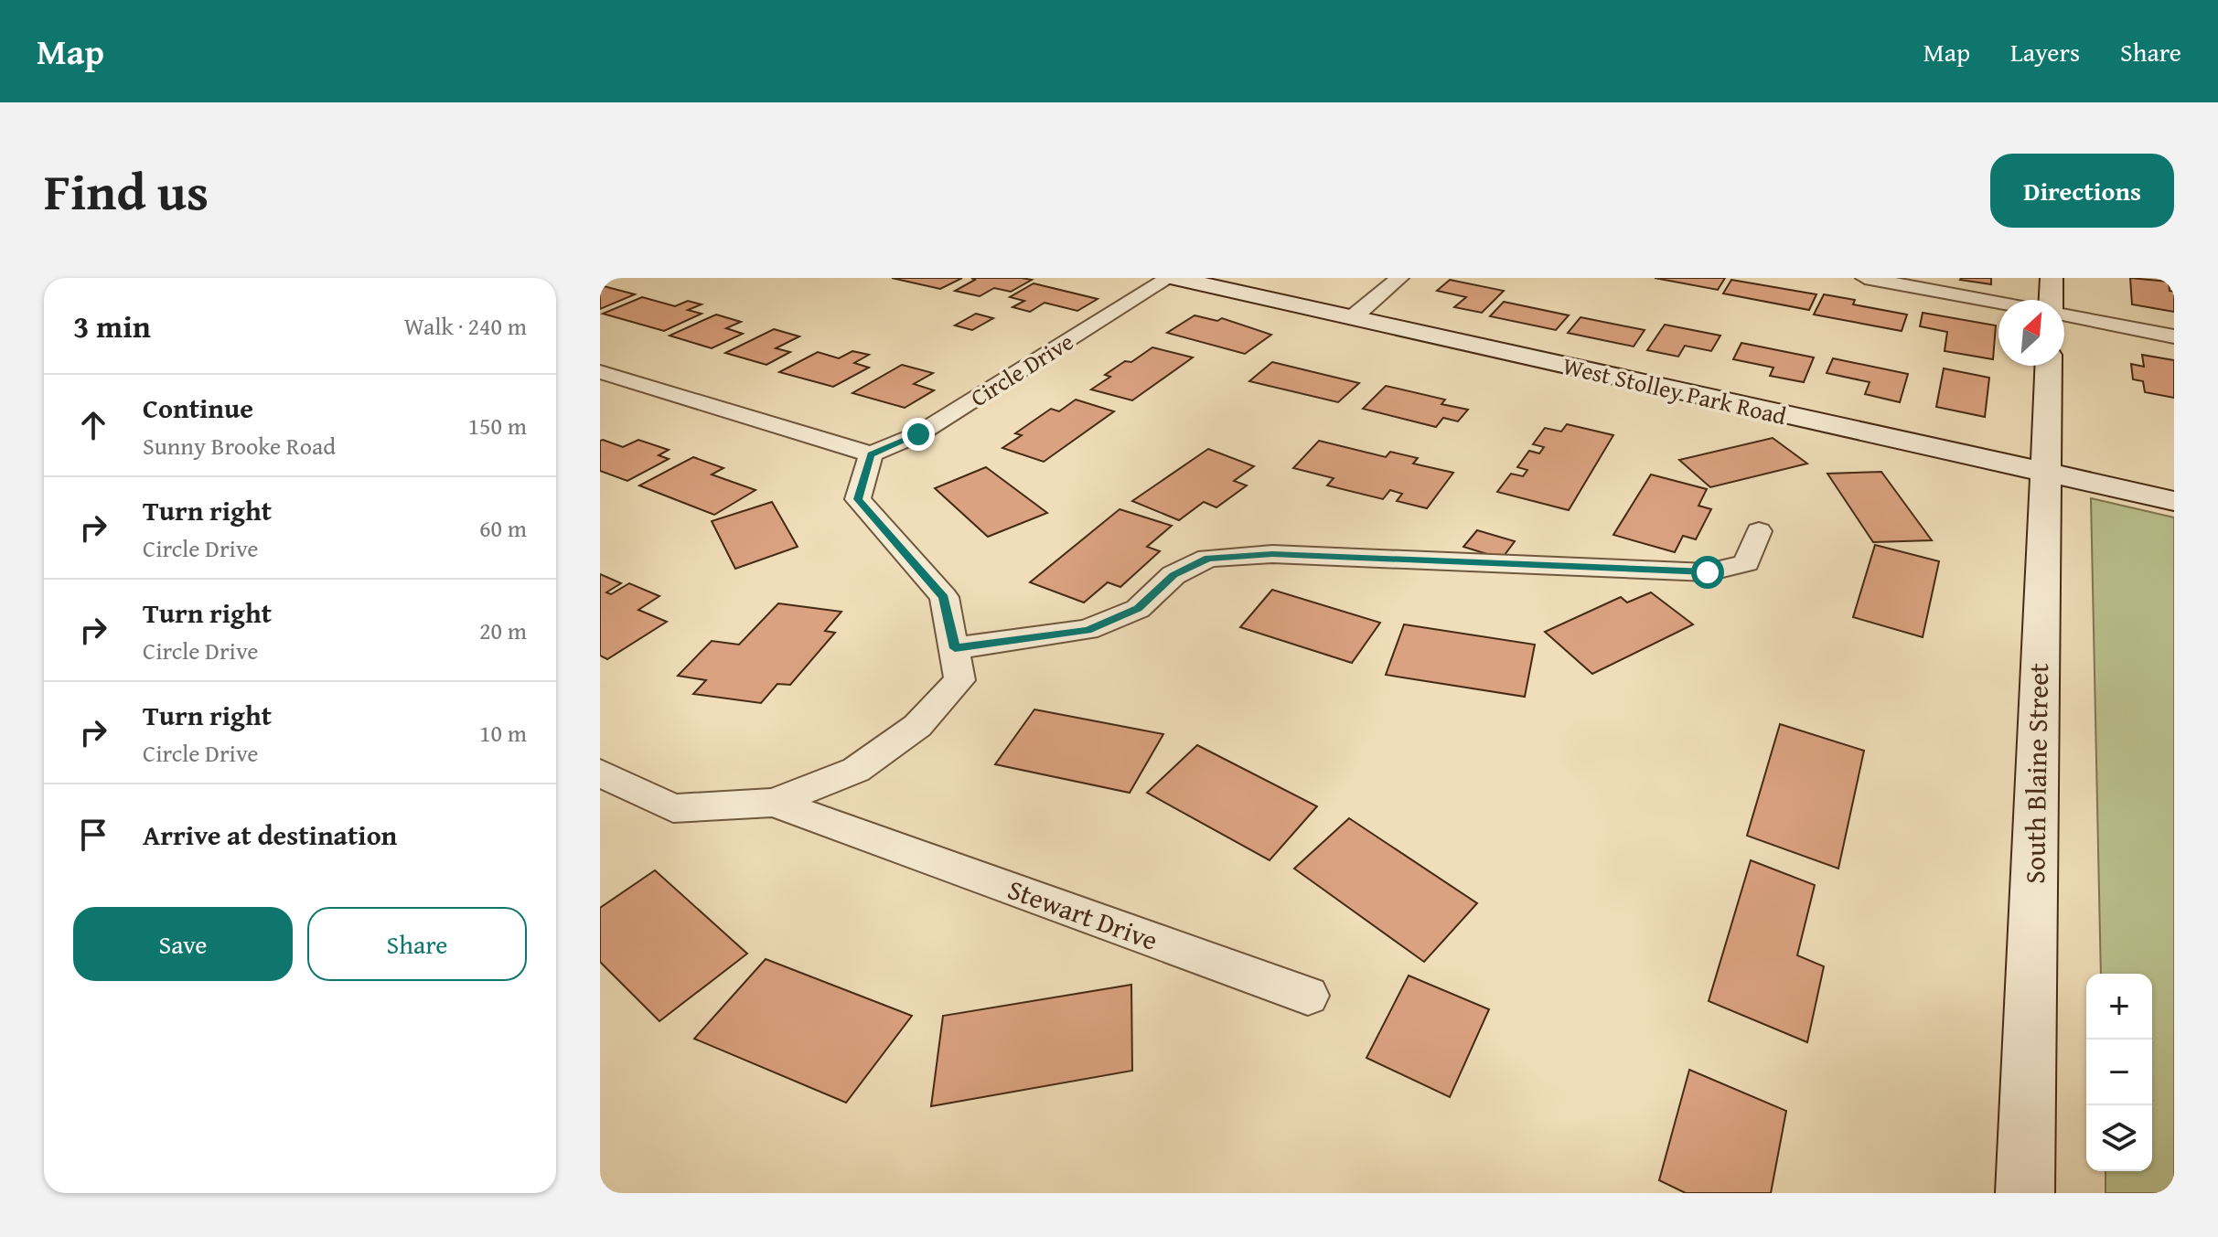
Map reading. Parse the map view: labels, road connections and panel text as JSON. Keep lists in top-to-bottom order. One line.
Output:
{"streets":{"main road":["West Stolley Park Road","South Blaine Street"],"street":["Circle Drive","Stewart Drive"]},"crossings":[["West Stolley Park Road","South Blaine Street"]],"north":"top right","page":{"header":"Map","nav":["Map","Layers","Share"],"title":"Find us","buttons":["Directions",["Save","Share"]],"heading":["3 min","Walk · 240 m"],"list":[["Continue","Sunny Brooke Road","150 m"],["Turn right","Circle Drive","60 m"],["Turn right","Circle Drive","20 m"],["Turn right","Circle Drive","10 m"],"Arrive at destination"],"map_buttons":["+","−"]}}
